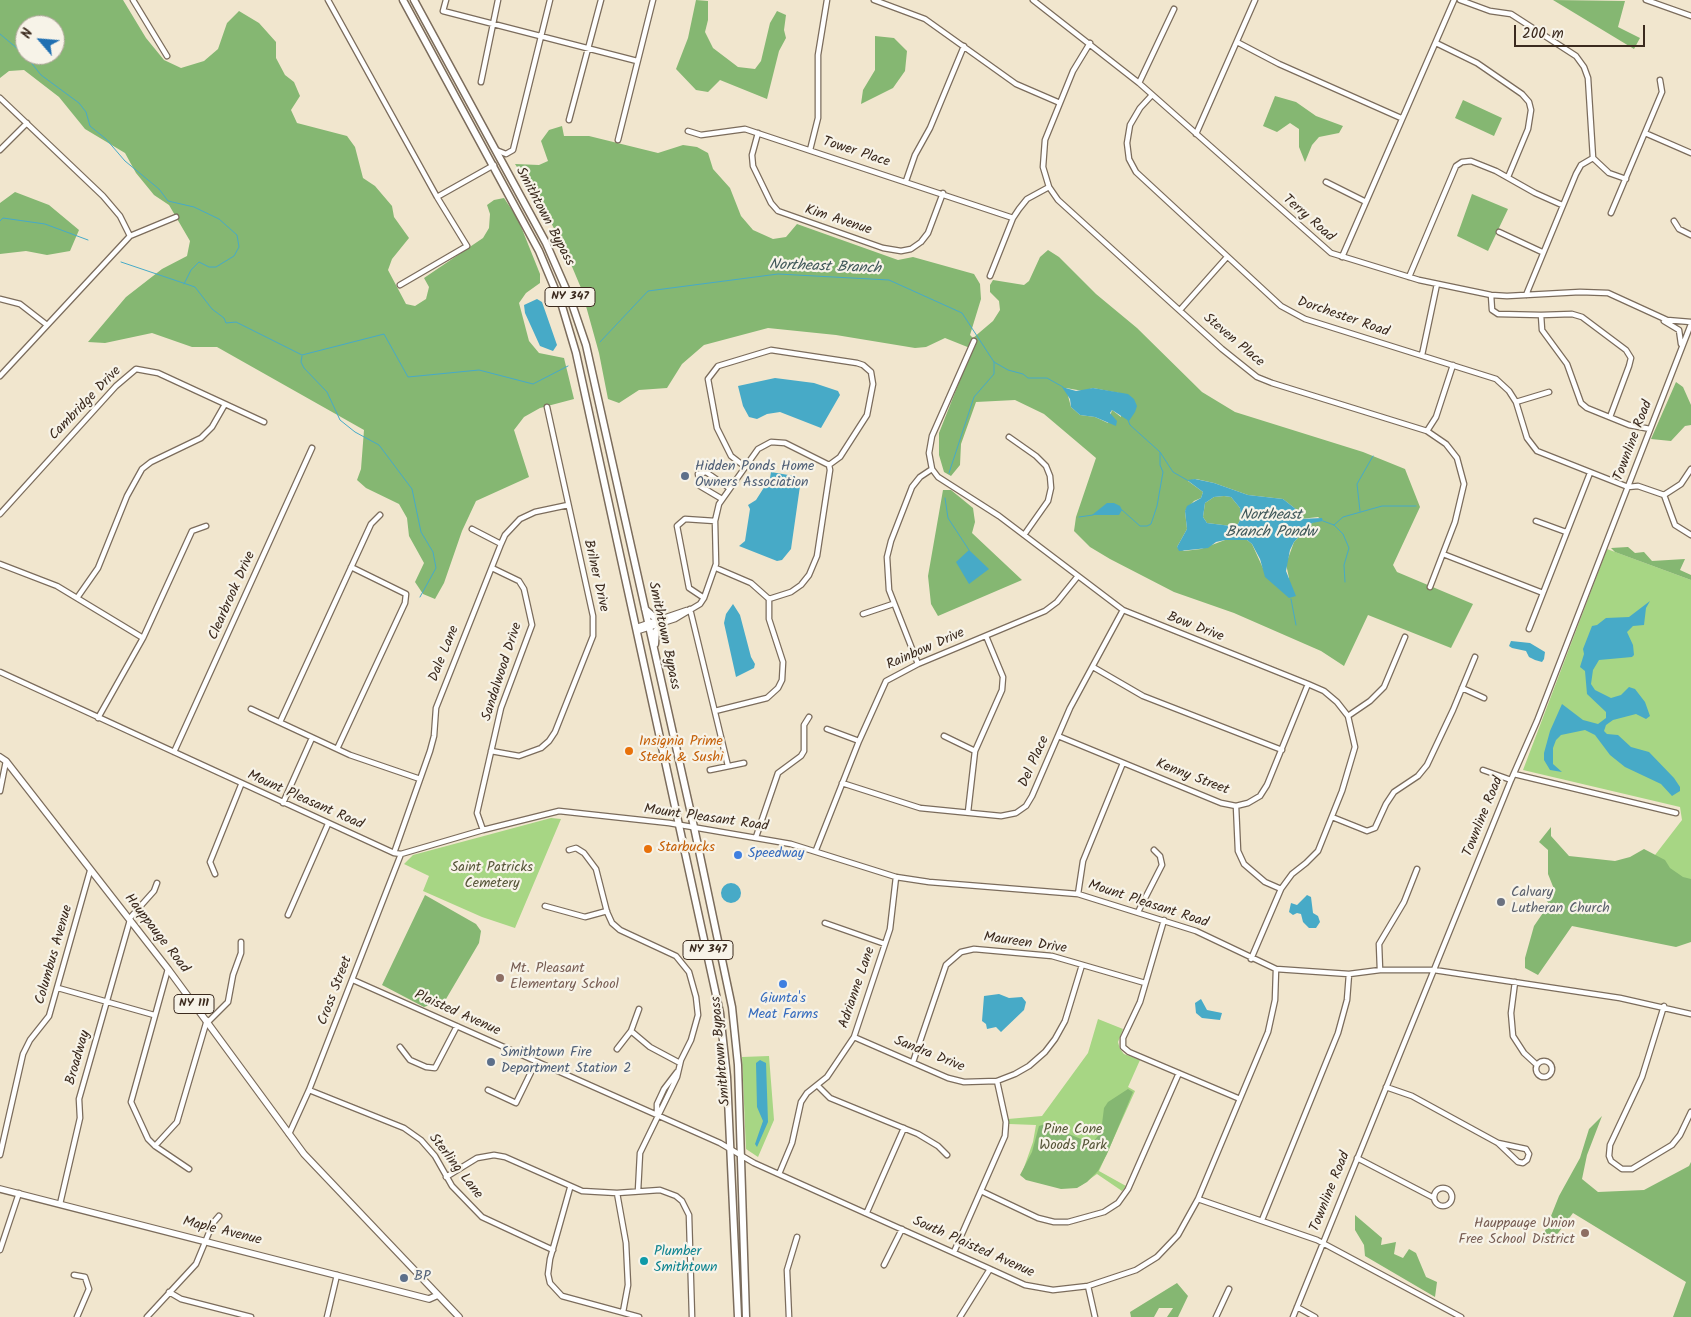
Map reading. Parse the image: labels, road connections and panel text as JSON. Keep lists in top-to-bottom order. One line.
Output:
{"streets":{"highway":["Smithtown Bypass","NY 347"],"main road":["Hauppauge Road","NY 111","Maple Avenue"],"street":["Tower Place","Terry Road","Kim Avenue","Dorchester Road","Steven Place","Cambridge Drive","Townline Road","Brilner Drive","Clearbrook Drive","Bow Drive","Rainbow Drive","Dale Lane","Sandalwood Drive","Del Place","Kenny Street","Mount Pleasant Road","Maureen Drive","Columbus Avenue","Adrianne Lane","Cross Street","Plaisted Avenue","Sandra Drive","Broadway","Sterling Lane","South Plaisted Avenue"]},"crossings":[["Tower Place","Kim Avenue"],["Smithtown Bypass","Mount Pleasant Road"],["Smithtown Bypass","Plaisted Avenue"],["Smithtown Bypass","South Plaisted Avenue"],["Terry Road","Dorchester Road"],["Terry Road","Steven Place"],["Terry Road","Townline Road"],["Dorchester Road","Townline Road"],["Townline Road","Mount Pleasant Road"],["Brilner Drive","Dale Lane"],["Brilner Drive","Sandalwood Drive"],["Clearbrook Drive","Mount Pleasant Road"],["Bow Drive","Rainbow Drive"],["Bow Drive","Del Place"],["Bow Drive","Kenny Street"],["Bow Drive","Mount Pleasant Road"],["Rainbow Drive","Del Place"],["Rainbow Drive","Mount Pleasant Road"],["Dale Lane","Sandalwood Drive"],["Dale Lane","Mount Pleasant Road"],["Sandalwood Drive","Mount Pleasant Road"],["Del Place","Kenny Street"],["Mount Pleasant Road","Adrianne Lane"],["Mount Pleasant Road","Cross Street"],["Mount Pleasant Road","South Plaisted Avenue"],["Hauppauge Road","Columbus Avenue"],["Hauppauge Road","Cross Street"],["Hauppauge Road","NY 111"],["Hauppauge Road","Broadway"],["Hauppauge Road","Maple Avenue"],["Maureen Drive","Sandra Drive"],["Adrianne Lane","Sandra Drive"],["Adrianne Lane","South Plaisted Avenue"],["Cross Street","Plaisted Avenue"],["Cross Street","Sterling Lane"],["NY 111","Maple Avenue"],["Plaisted Avenue","South Plaisted Avenue"],["Broadway","Maple Avenue"]],"water":["Northeast Branch","Northeast Branch Pondw"],"parks":["Saint Patricks Cemetery","Pine Cone Woods Park"],"places":["Hidden Ponds Home Owners Association","Insignia Prime Steak & Sushi","Starbucks","Speedway","Calvary Lutheran Church","Mt. Pleasant Elementary School","Giunta's Meat Farms","Smithtown Fire Department Station 2","Hauppauge Union Free School District","Plumber Smithtown","BP"],"scale_bar":"200 m","north":"top left"}
